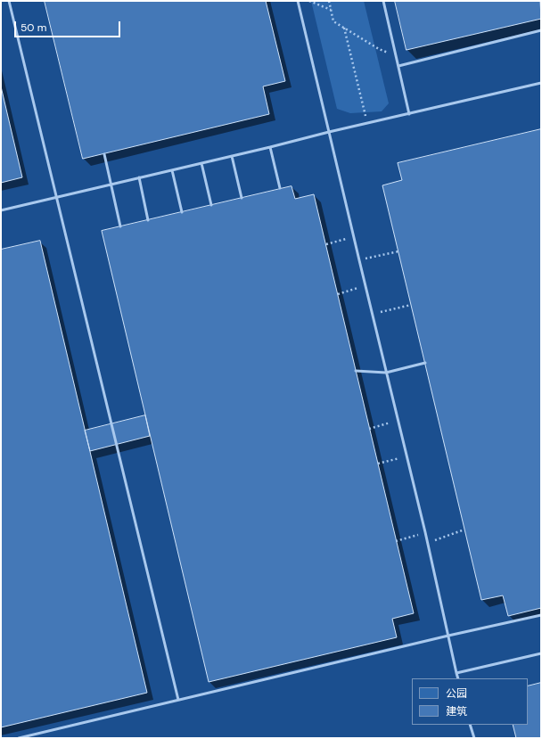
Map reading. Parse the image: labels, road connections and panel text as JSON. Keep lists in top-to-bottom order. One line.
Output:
{"legend":["公园","建筑"],"scale_bar":"50 m"}
